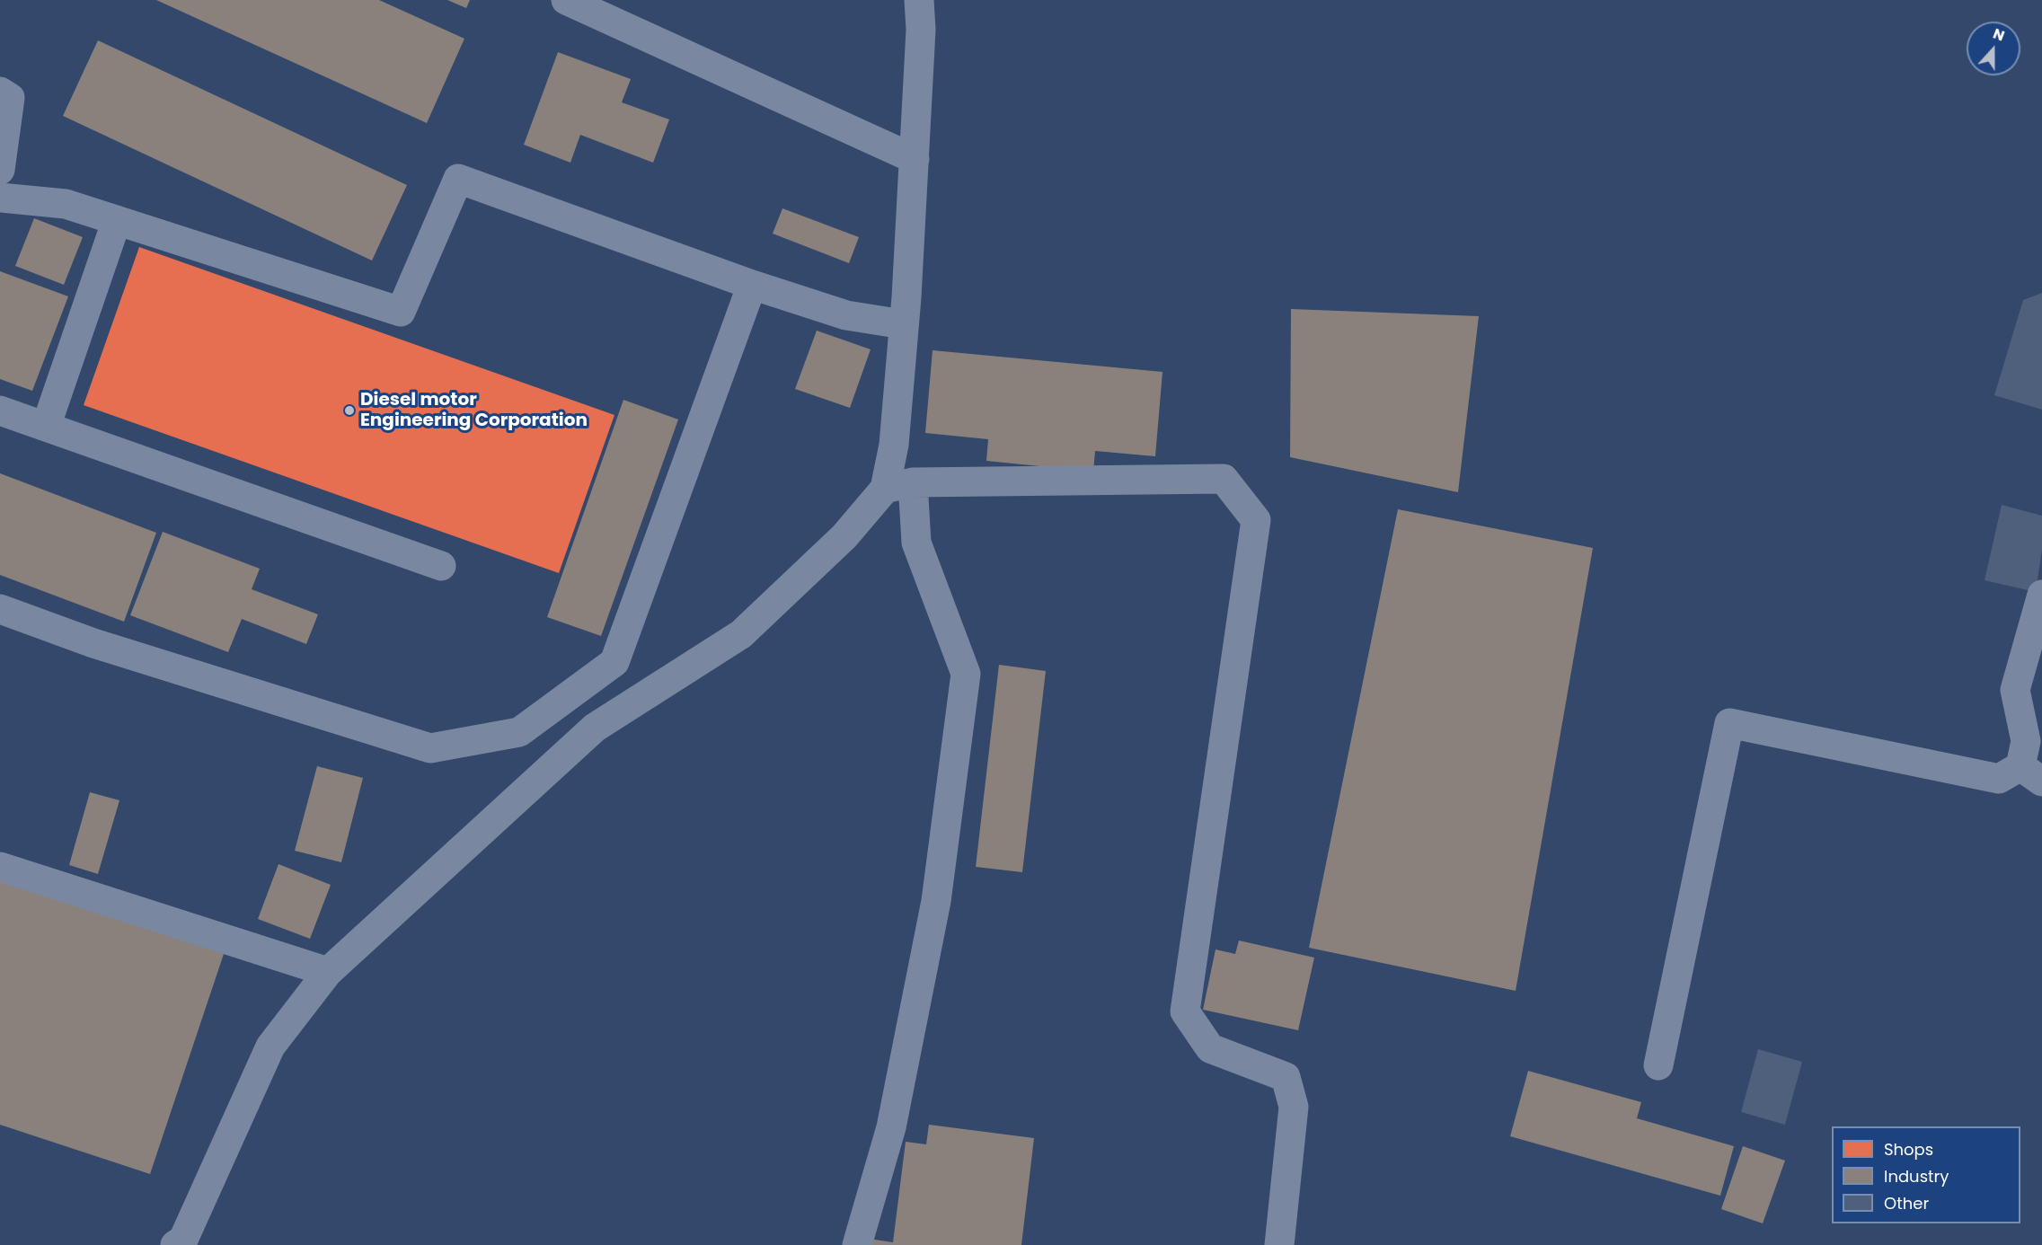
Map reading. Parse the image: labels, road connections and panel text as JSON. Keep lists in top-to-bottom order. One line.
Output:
{"places":["Diesel motor Engineering Corporation"],"legend":["Shops","Industry","Other"],"north":"top"}
